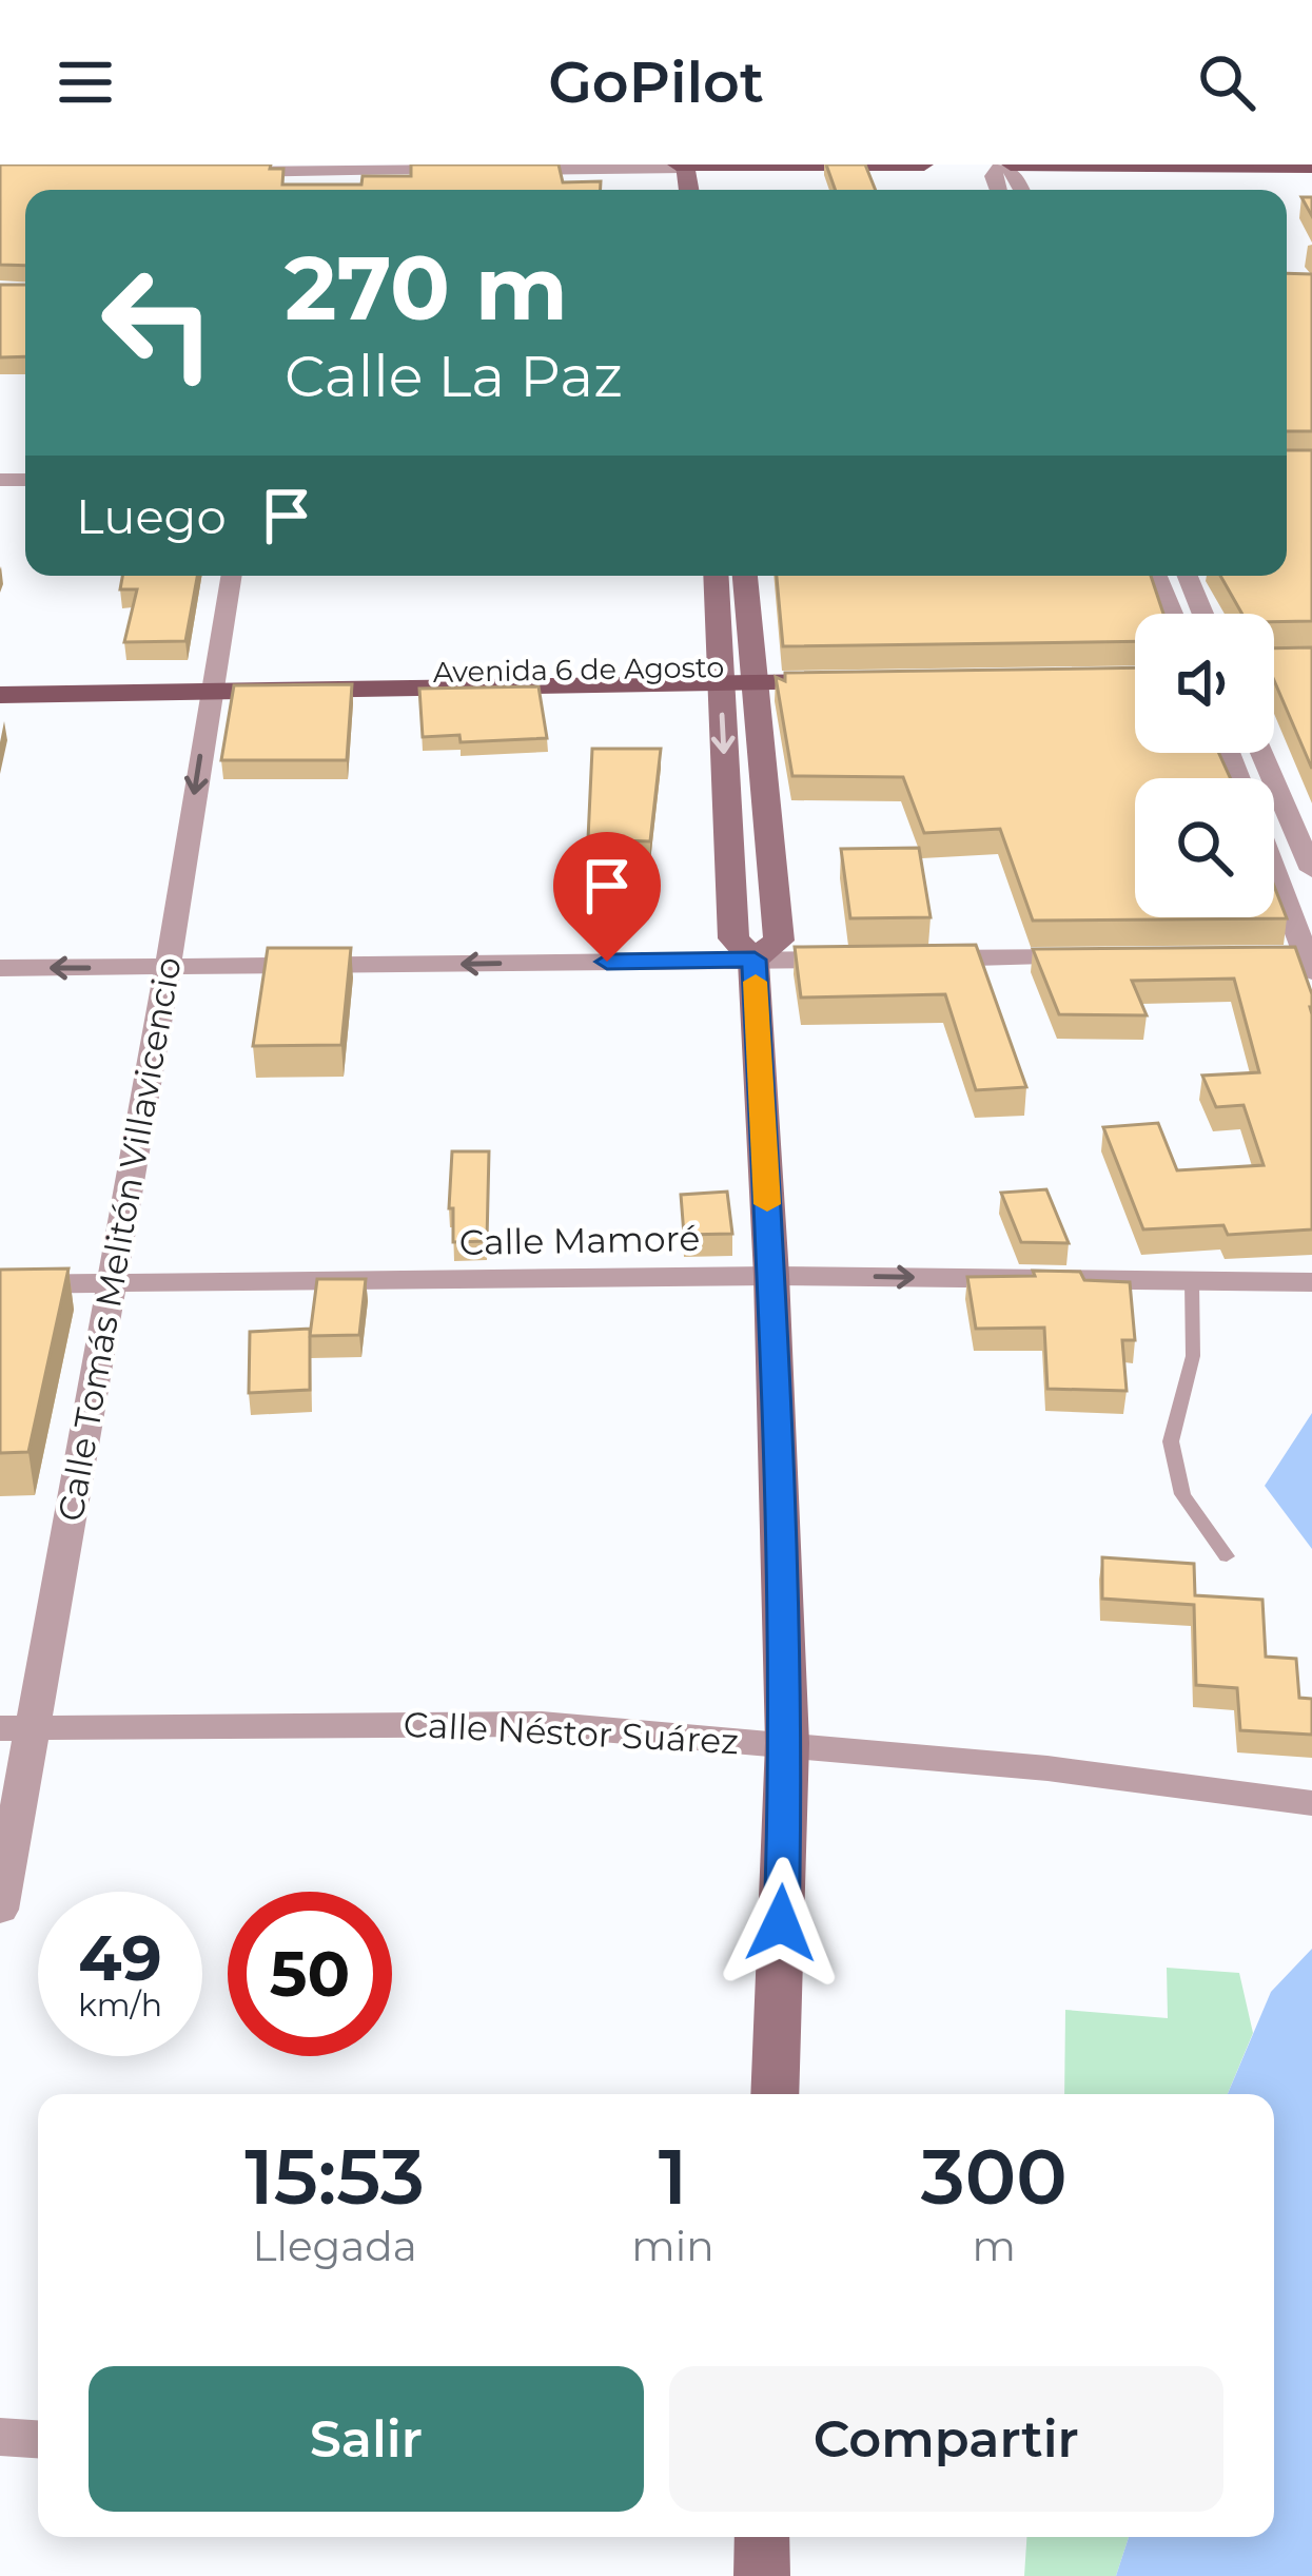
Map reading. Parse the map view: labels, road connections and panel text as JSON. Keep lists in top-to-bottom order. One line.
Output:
{"streets":{"main road":["Avenida 6 de Agosto"],"street":["Calle Tomás Melitón Villavicencio","Calle Mamoré","Calle Néstor Suárez"]},"crossings":[["Avenida 6 de Agosto","Calle Tomás Melitón Villavicencio"],["Calle Tomás Melitón Villavicencio","Calle Mamoré"],["Calle Tomás Melitón Villavicencio","Calle Néstor Suárez"]],"page":{"header":"GoPilot","turn":["270 m","Calle La Paz"],"then":"Luego","speed":"49 km/h","limit":"50","eta":["15:53","Llegada","1","min","300","m"],"buttons":["Salir","Compartir"]}}
